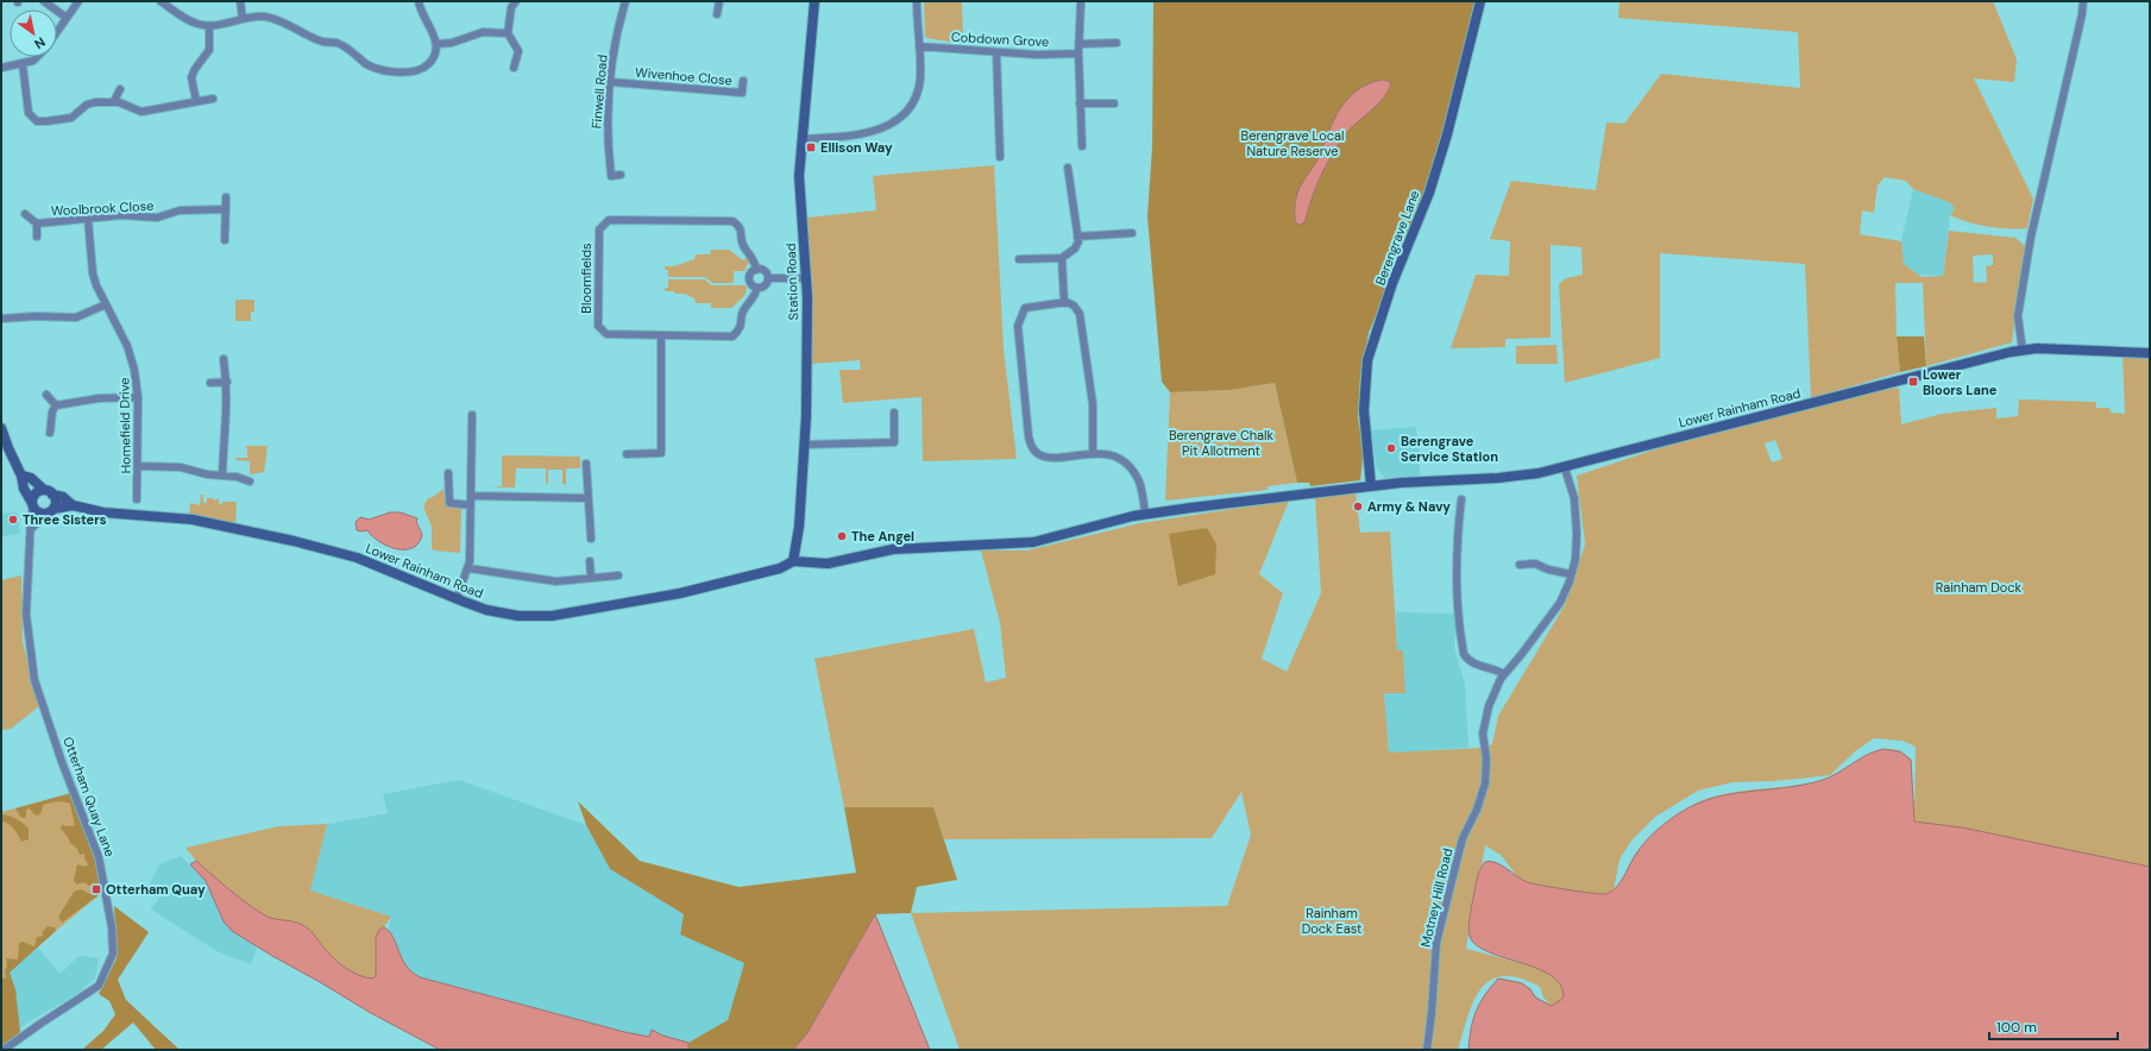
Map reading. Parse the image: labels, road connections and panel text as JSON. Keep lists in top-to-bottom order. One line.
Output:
{"streets":{"main road":["Berengrave Lane","Station Road","Lower Rainham Road"],"street":["Cobdown Grove","Wivenhoe Close","Finwell Road","Woolbrook Close","Bloomfields","Homefield Drive","Otterham Quay Lane","Motney Hill Road"]},"crossings":[["Wivenhoe Close","Finwell Road"],["Woolbrook Close","Homefield Drive"],["Berengrave Lane","Lower Rainham Road"],["Station Road","Lower Rainham Road"],["Lower Rainham Road","Otterham Quay Lane"],["Lower Rainham Road","Motney Hill Road"]],"parks":["Berengrave Local Nature Reserve","Berengrave Chalk Pit Allotment","Rainham Dock","Rainham Dock East"],"places":{"transit":["Ellison Way","Lower Bloors Lane","Otterham Quay"],"other":["Berengrave Service Station","Army & Navy","Three Sisters","The Angel"]},"scale_bar":"100 m","north":"bottom right"}
